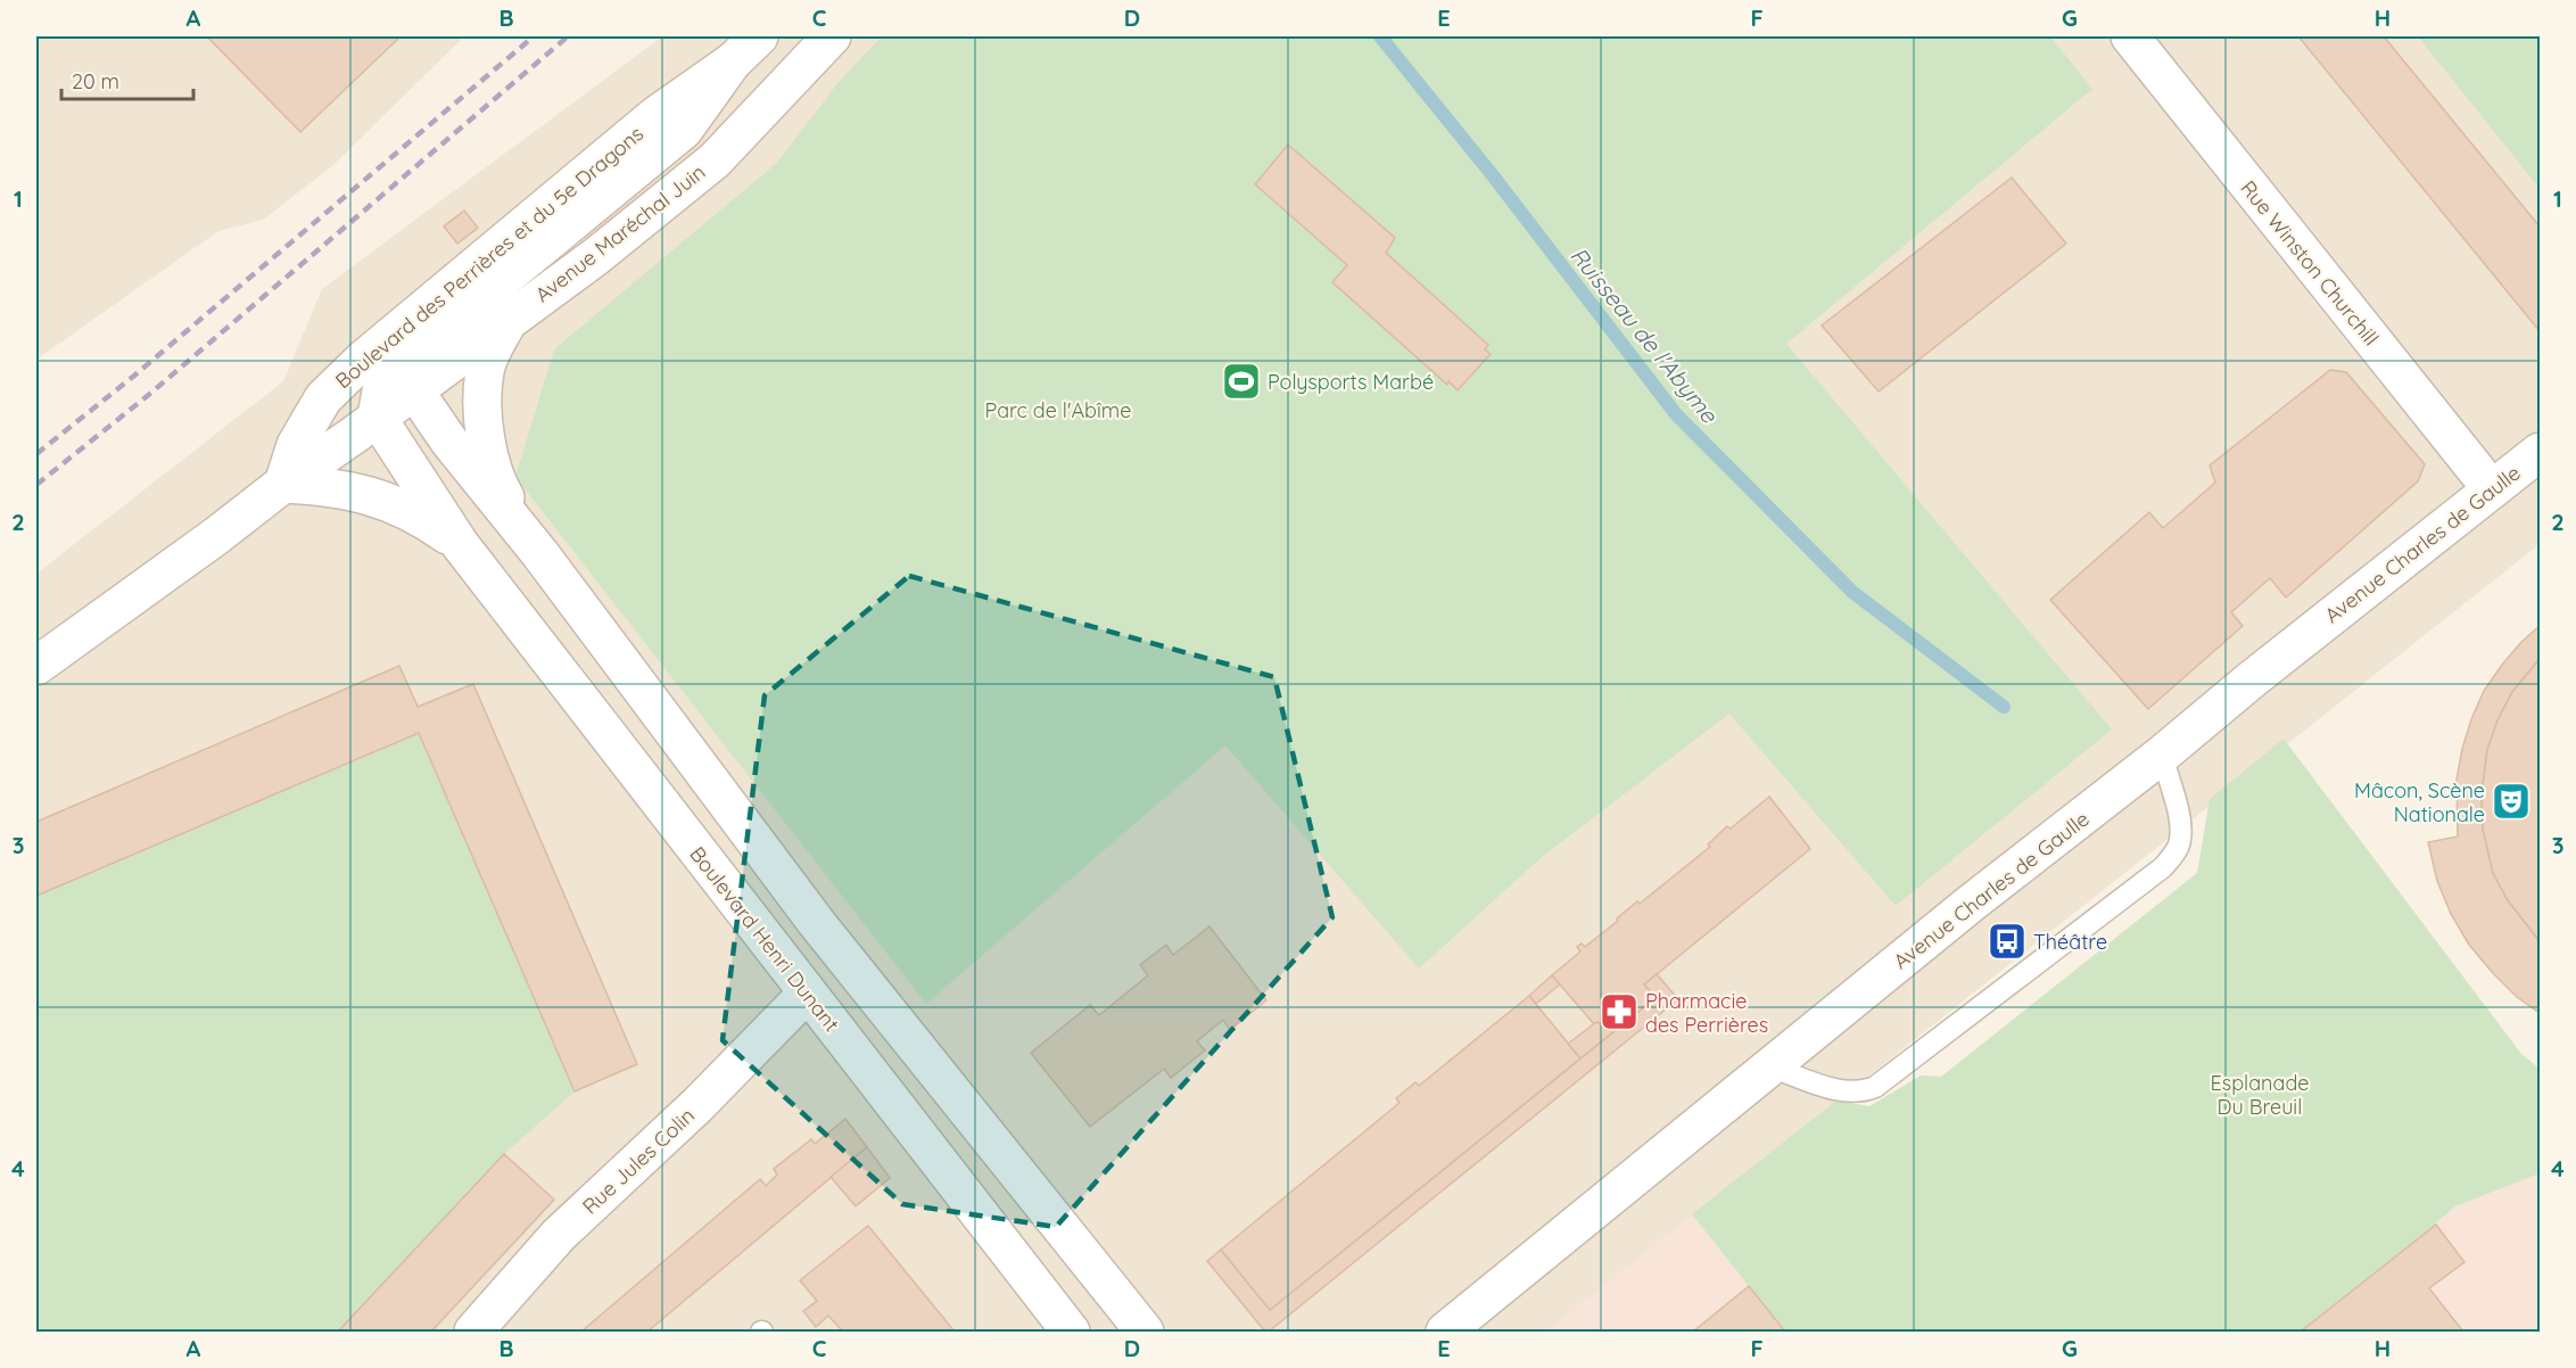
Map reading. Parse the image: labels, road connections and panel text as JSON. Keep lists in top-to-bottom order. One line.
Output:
{"streets":{"street":["Avenue Maréchal Juin","Boulevard des Perrières et du 5e Dragons","Rue Winston Churchill","Avenue Charles de Gaulle","Boulevard Henri Dunant","Rue Jules Colin"]},"crossings":[["Avenue Maréchal Juin","Boulevard des Perrières et du 5e Dragons"],["Avenue Maréchal Juin","Boulevard Henri Dunant"],["Boulevard des Perrières et du 5e Dragons","Boulevard Henri Dunant"],["Rue Winston Churchill","Avenue Charles de Gaulle"],["Boulevard Henri Dunant","Rue Jules Colin"]],"water":["Ruisseau de l'Abyme"],"parks":["Parc de l'Abîme","Esplanade Du Breuil"],"places":{"sports":["Polysports Marbé"],"theatre":["Mâcon, Scène Nationale"],"bus stop":["Théâtre"],"pharmacy":["Pharmacie des Perrières"]},"scale_bar":"20 m","grid":{"columns":["A","B","C","D","E","F","G","H"],"rows":["1","2","3","4"]}}
